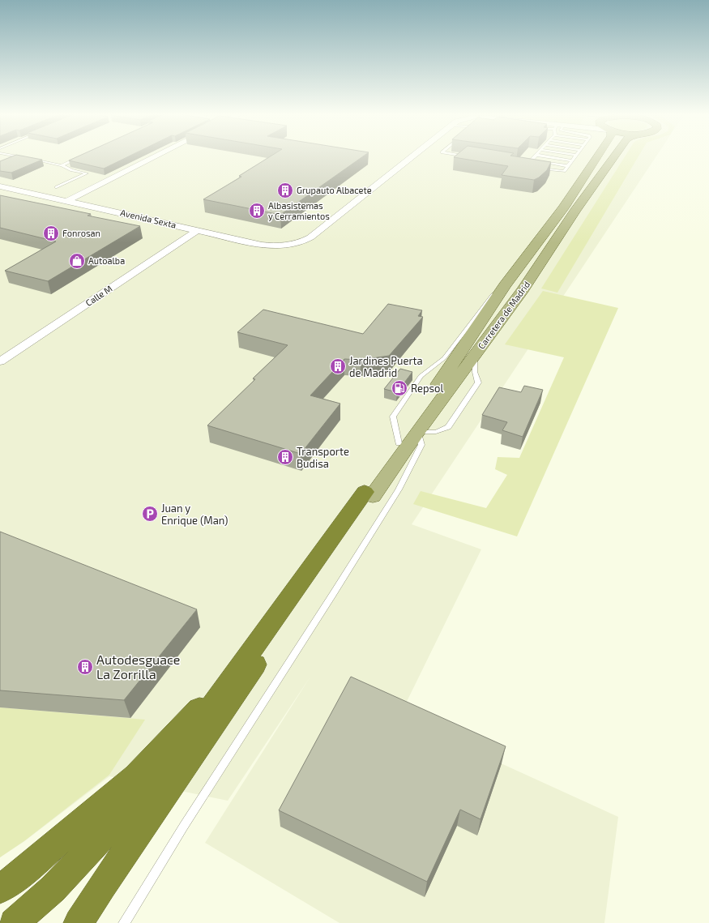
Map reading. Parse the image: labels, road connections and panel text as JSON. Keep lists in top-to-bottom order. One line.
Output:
{"streets":{"main road":["Carretera de Madrid"],"street":["Avenida Sexta","Calle M"]},"crossings":[["Avenida Sexta","Calle M"]],"places":{"building":["Grupauto Albacete","Albasistemas y Cerramientos","Fonrosan","Jardines Puerta de Madrid","Transporte Budisa","Autodesguace La Zorrilla"],"shop":["Autoalba"],"fuel station":["Repsol"],"parking":["Juan y Enrique (Man)"]}}
